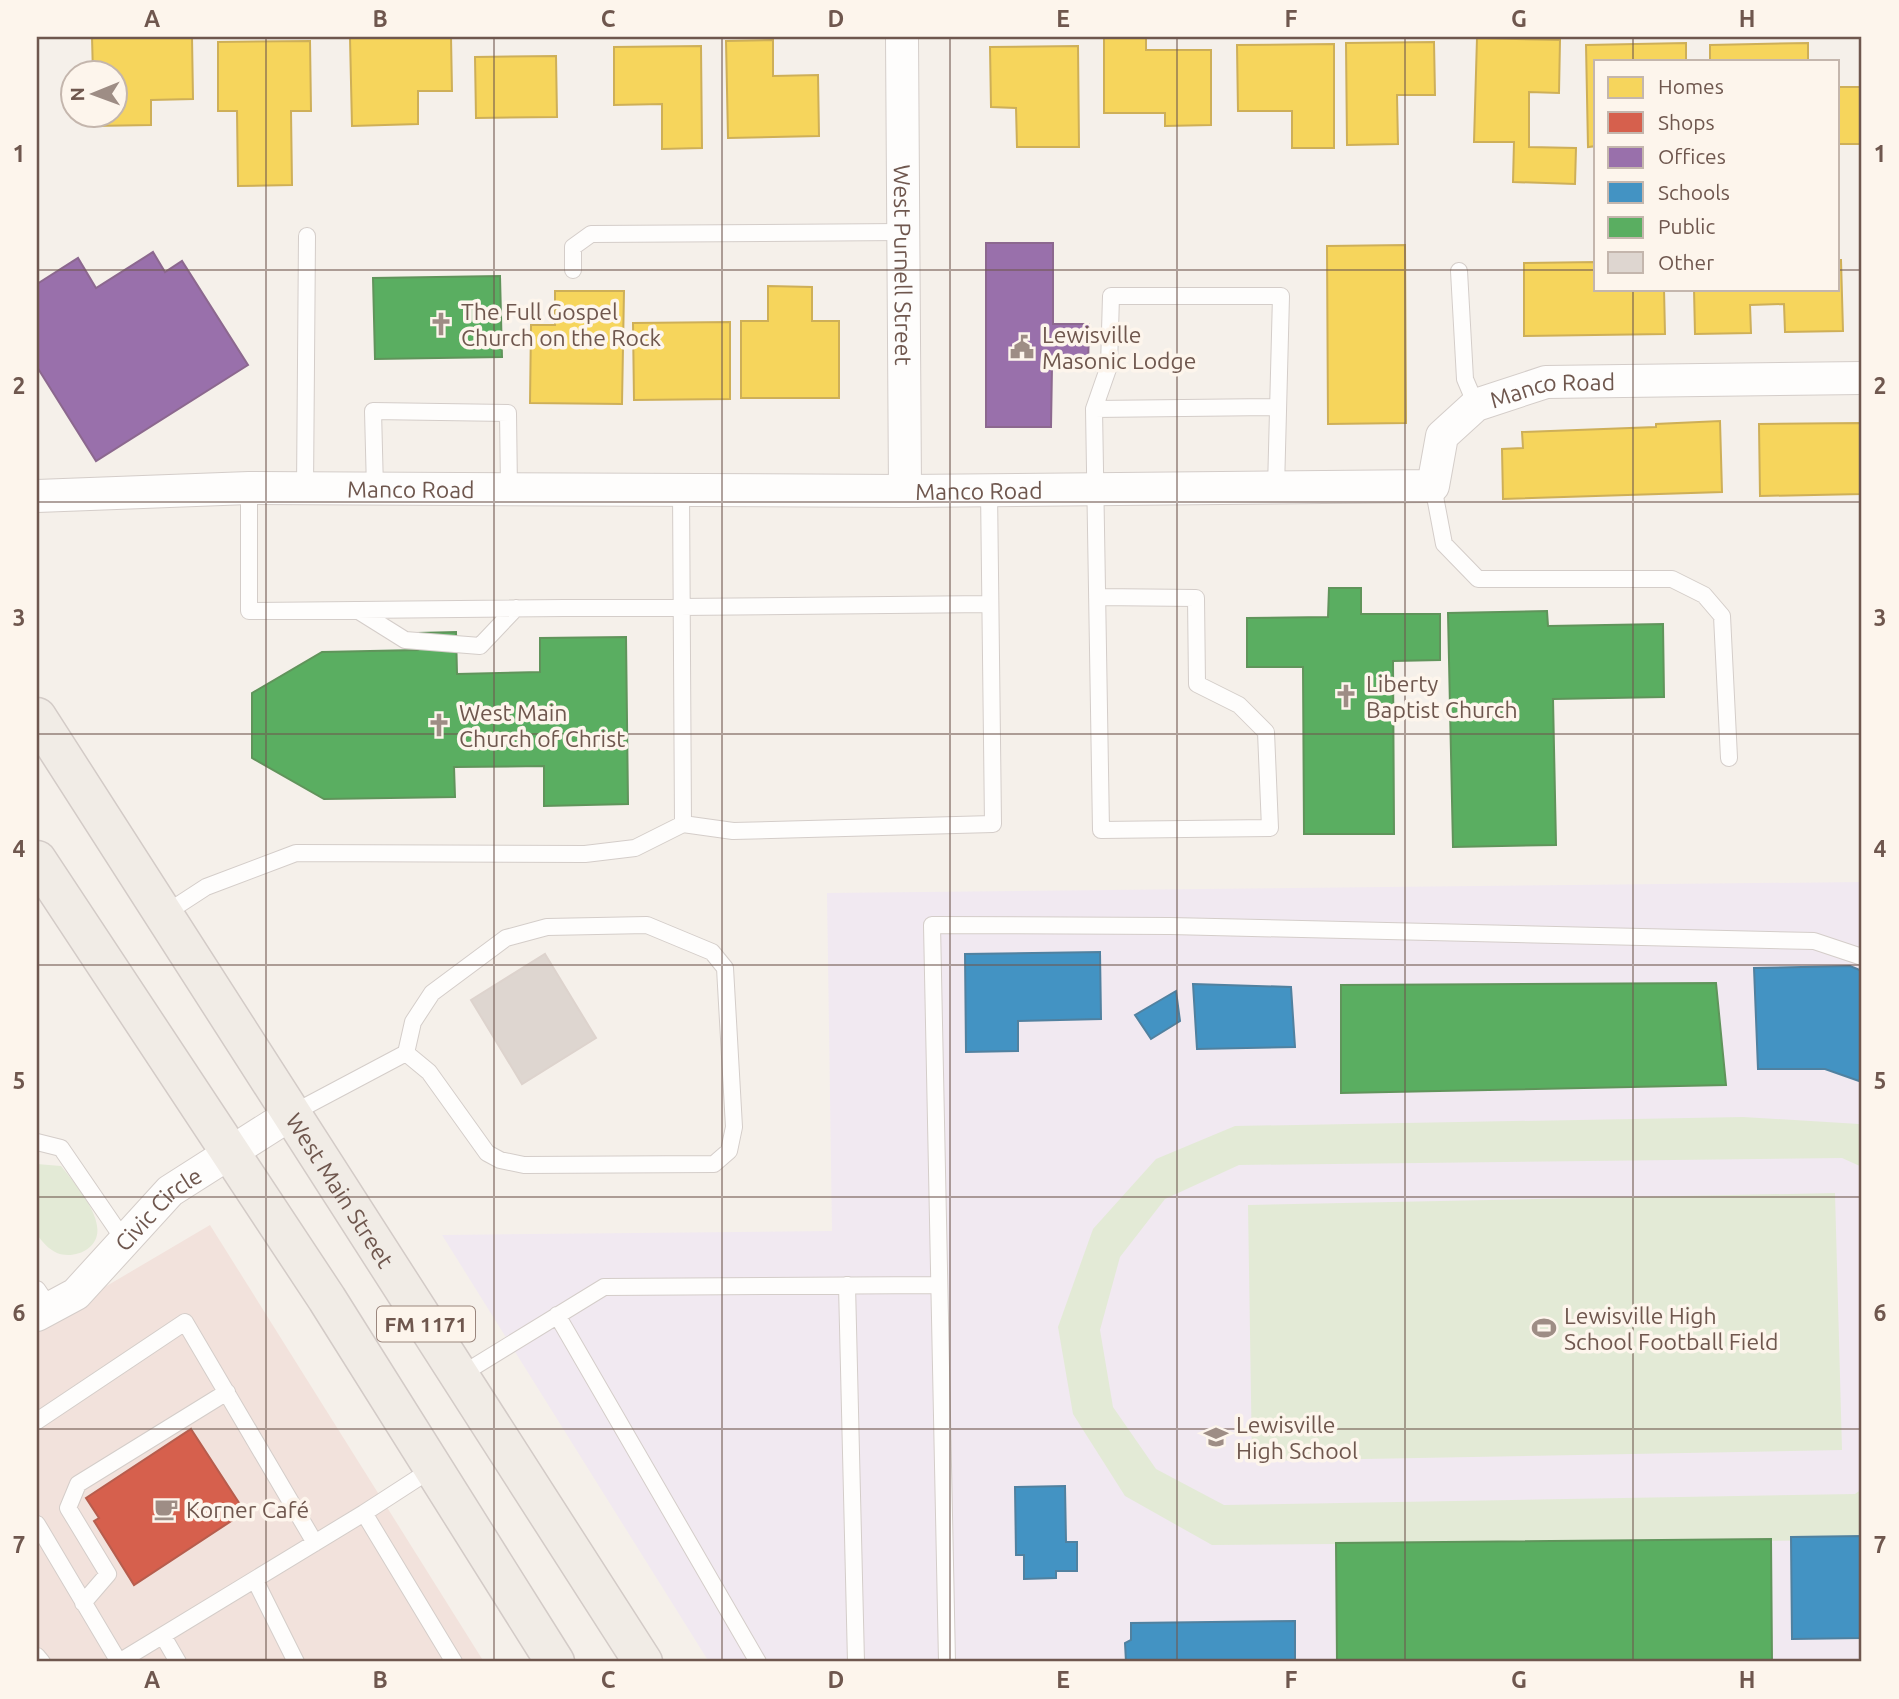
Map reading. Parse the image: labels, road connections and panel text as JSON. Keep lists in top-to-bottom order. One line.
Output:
{"streets":{"main road":["West Main Street","FM 1171"],"street":["West Purnell Street","Manco Road","Civic Circle"]},"crossings":[["West Purnell Street","Manco Road"],["West Main Street","Civic Circle"],["Civic Circle","FM 1171"]],"places":{"church":["The Full Gospel Church on the Rock","Liberty Baptist Church","West Main Church of Christ"],"public building":["Lewisville Masonic Lodge"],"sports":["Lewisville High School Football Field"],"school or university":["Lewisville High School"],"cafe":["Korner Café"]},"legend":["Homes","Shops","Offices","Schools","Public","Other"],"north":"left","grid":{"columns":["A","B","C","D","E","F","G","H"],"rows":["1","2","3","4","5","6","7"]}}
